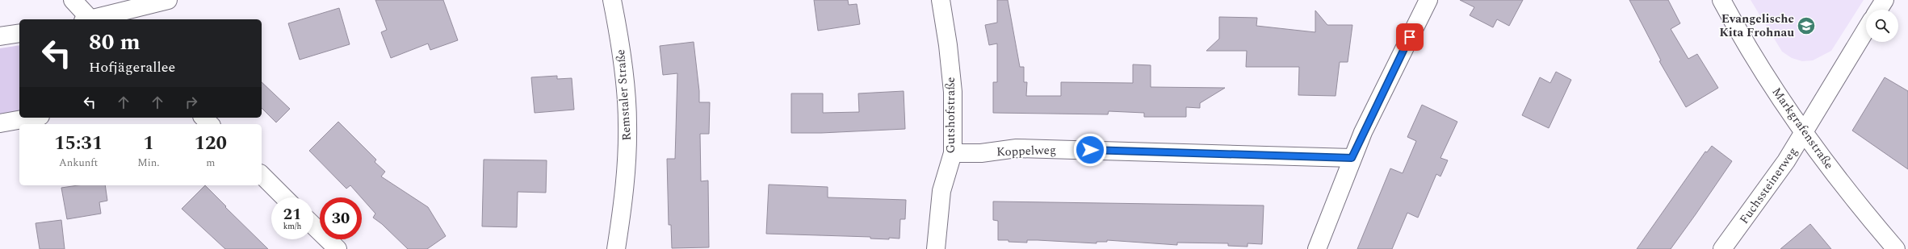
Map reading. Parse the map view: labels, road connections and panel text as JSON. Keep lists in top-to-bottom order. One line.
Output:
{"streets":{"street":["Remstaler Straße","Gutshofstraße","Markgrafenstraße","Koppelweg","Fuchssteinerweg"]},"crossings":[["Gutshofstraße","Koppelweg"],["Markgrafenstraße","Fuchssteinerweg"]],"places":{"school or university":["Evangelische Kita Frohnau"]},"page":{"turn":["80 m","Hofjägerallee"],"eta":["15:31","Ankunft","1","Min.","120","m"],"speed":"21 km/h","limit":"30"}}
